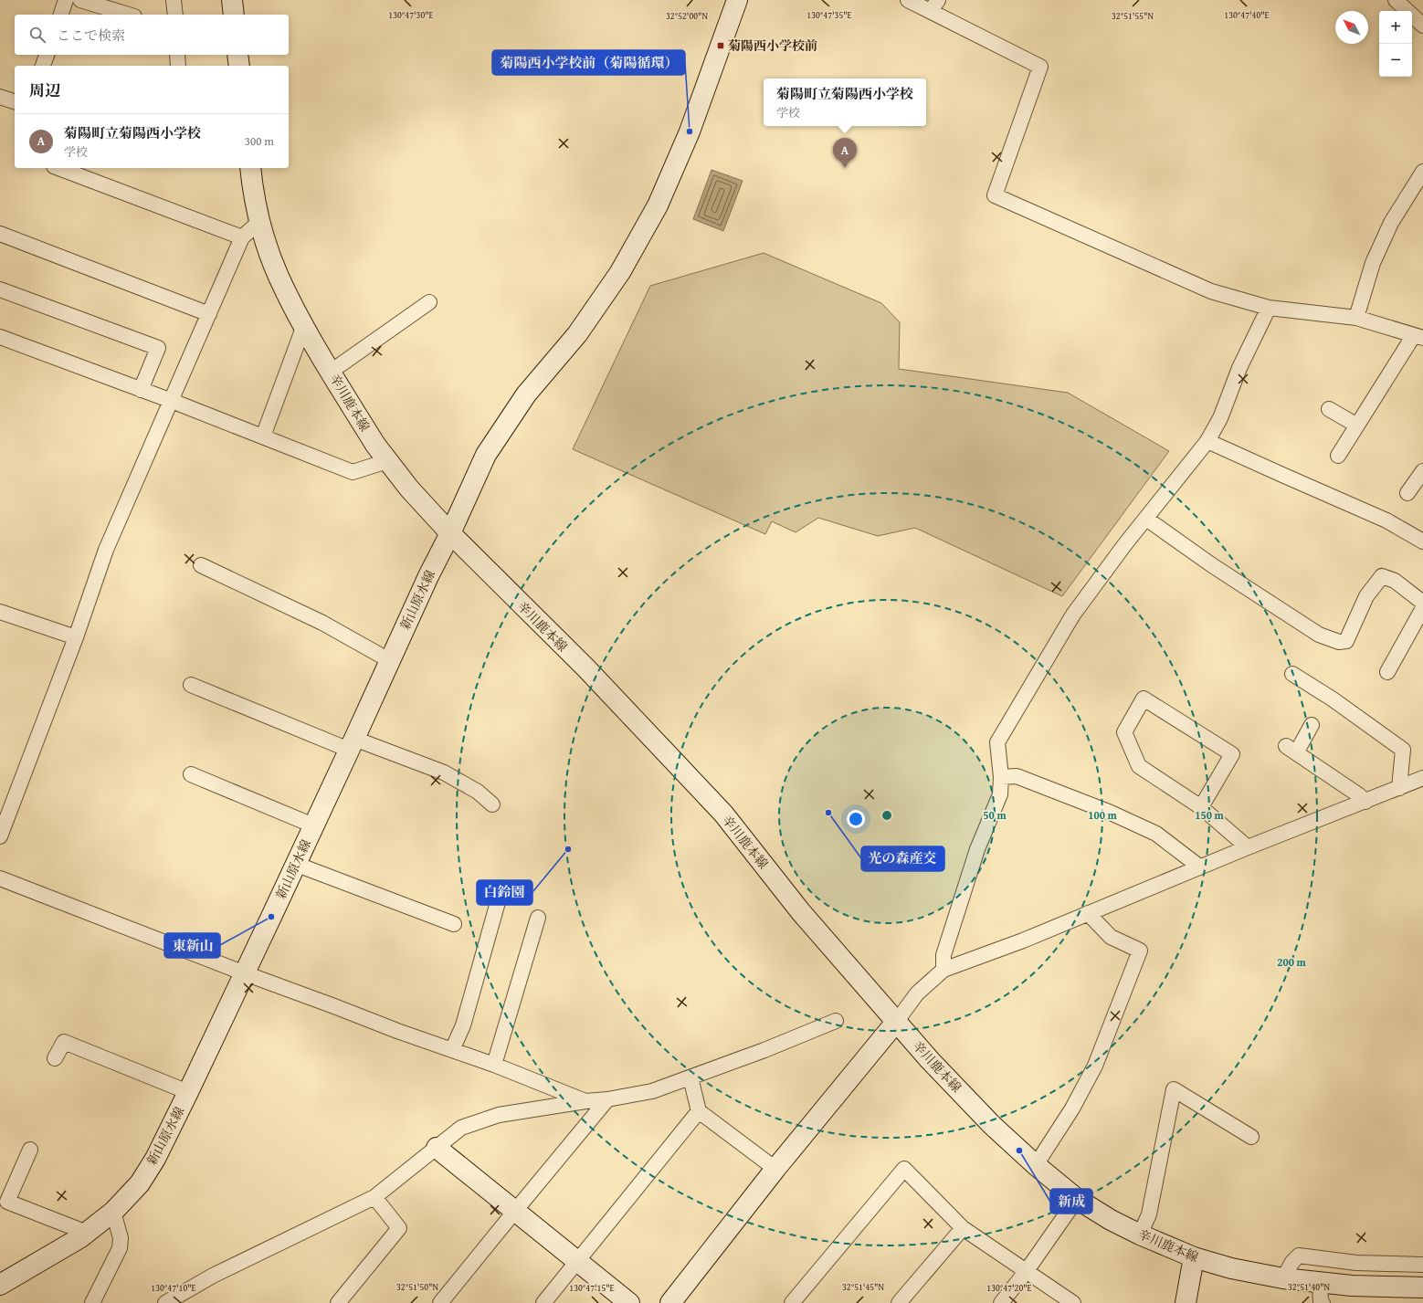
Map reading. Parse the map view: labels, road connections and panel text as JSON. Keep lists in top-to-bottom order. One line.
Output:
{"streets":{"main road":["辛川鹿本線","新山原水線"]},"crossings":[["辛川鹿本線","新山原水線"]],"places":{"transit":["菊陽西小学校前"],"other":["菊陽西小学校前（菊陽循環）","光の森産交","白鈴園","東新山","新成"]},"north":"top left","page":{"map_buttons":["+","−"],"search":"ここで検索","heading":"周辺","popup":["菊陽町立菊陽西小学校","学校"],"list":[{"mark":"A","name":"菊陽町立菊陽西小学校","note":"学校","value":"300 m"}],"pins":"A"},"coordinates":["130°47'30\"E","130°47'35\"E","130°47'40\"E","32°52'00\"N","32°51'55\"N","32°51'50\"N","32°51'45\"N","32°51'40\"N","130°47'10\"E","130°47'15\"E","130°47'20\"E"],"rings":["50 m","100 m","150 m","200 m"]}
